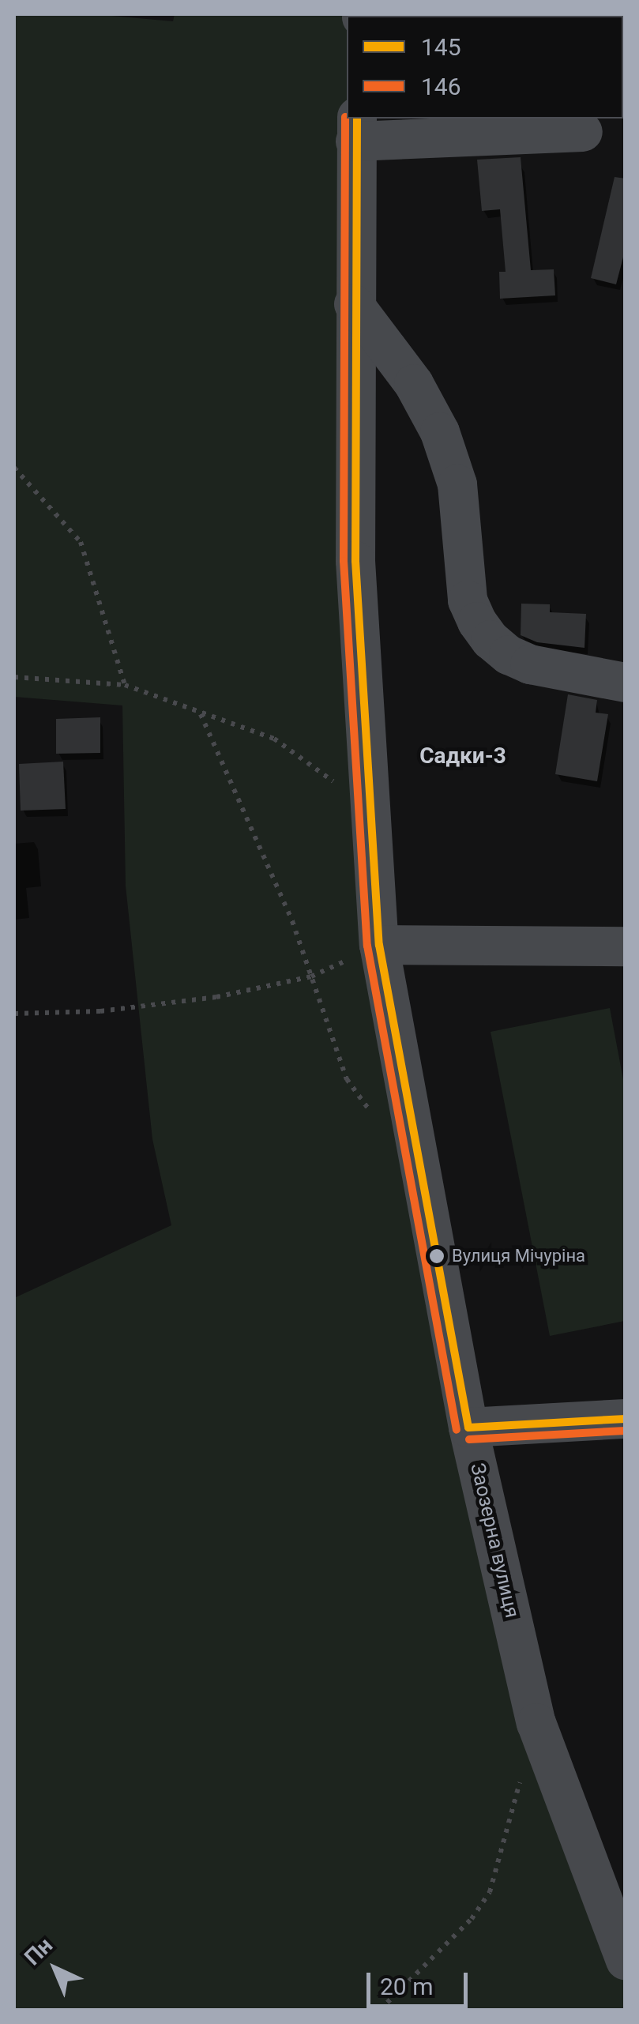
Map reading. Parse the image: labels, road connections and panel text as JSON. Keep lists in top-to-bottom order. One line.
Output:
{"streets":{"street":["Заозерна вулиця"]},"districts":["Садки-3"],"places":["Вулиця Мічуріна"],"lines":["transit line 146","transit line 145"],"legend":["145","146"],"scale_bar":"20 m","north":"top left"}
